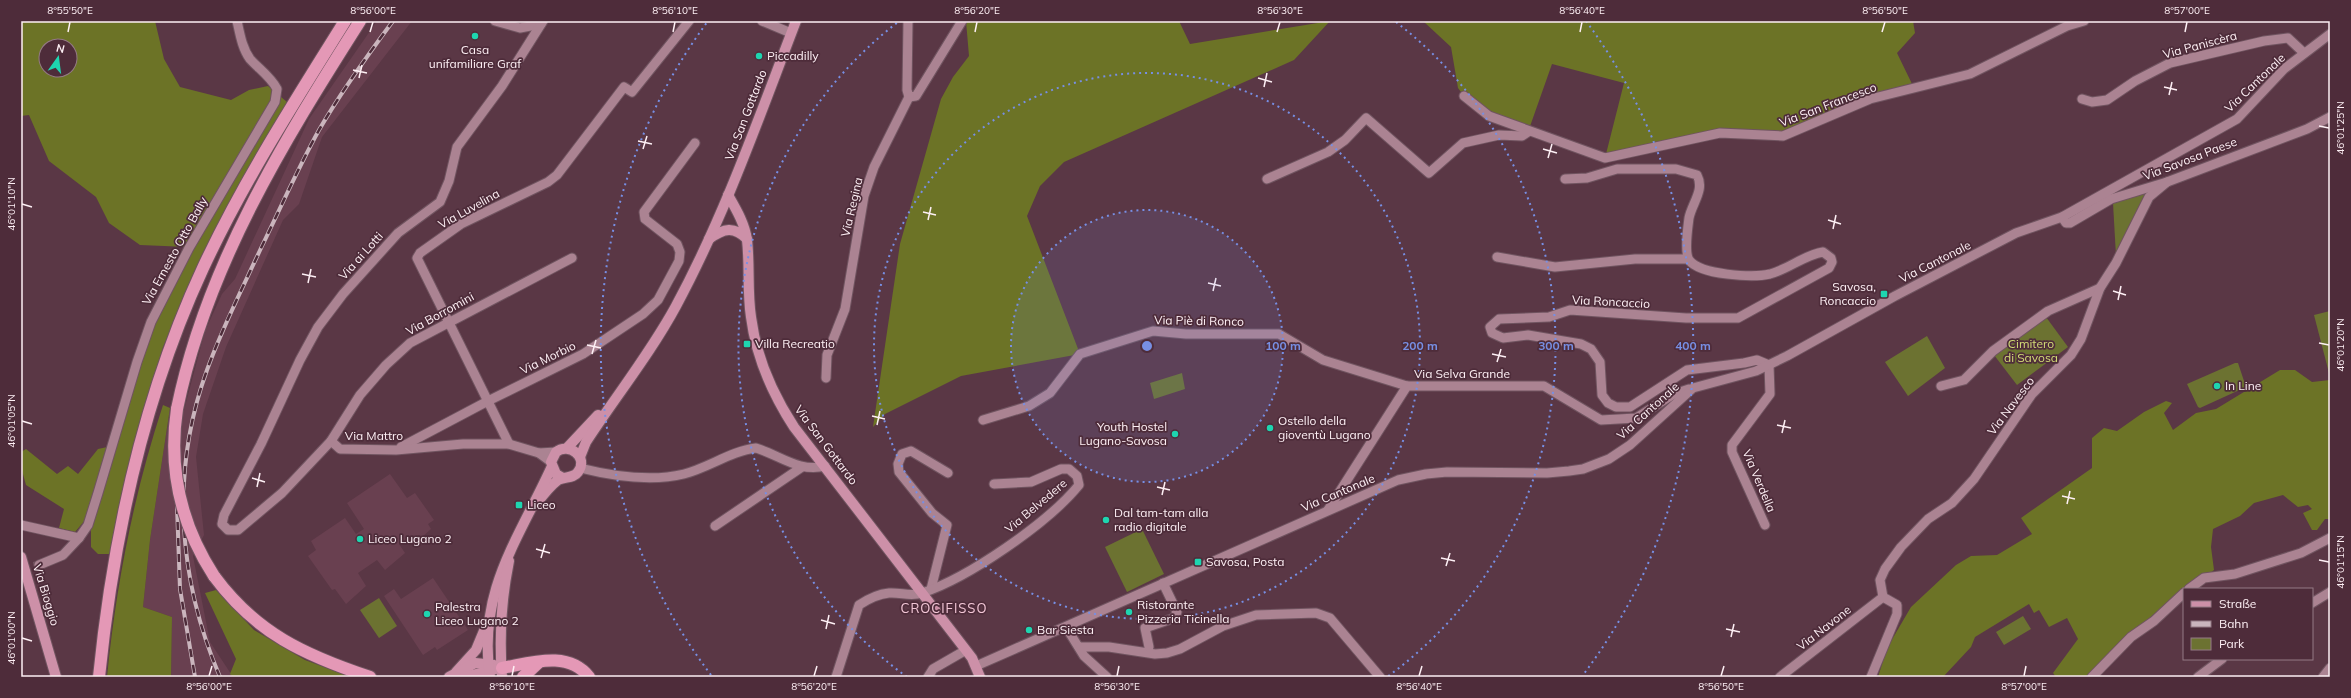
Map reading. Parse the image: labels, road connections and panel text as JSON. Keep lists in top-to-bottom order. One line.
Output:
{"streets":{"main road":["Via San Gottardo","Via Bioggio"],"street":["Via Paniscèra","Via Cantonale","Via San Francesco","Via Savosa Paese","Via Regina","Via Luvelina","Via Ernesto Otto Bally","Via ai Lotti","Via Roncaccio","Via Borromini","Via Piè di Ronco","Via Morbio","Via Selva Grande","Via Navesco","Via Mattro","Via Verdella","Via Belvedere","Via Navone"]},"crossings":[["Via Paniscèra","Via Cantonale"],["Via Cantonale","Via San Gottardo"],["Via Cantonale","Via Savosa Paese"],["Via Cantonale","Via Roncaccio"],["Via Cantonale","Via Selva Grande"],["Via Cantonale","Via Verdella"],["Via San Gottardo","Via Mattro"],["Via San Gottardo","Via Belvedere"],["Via Savosa Paese","Via Navesco"],["Via Luvelina","Via Borromini"],["Via Luvelina","Via Morbio"],["Via Luvelina","Via Mattro"],["Via ai Lotti","Via Mattro"],["Via Roncaccio","Via Verdella"],["Via Borromini","Via Mattro"],["Via Piè di Ronco","Via Selva Grande"],["Via Morbio","Via Mattro"],["Via Navesco","Via Navone"]],"districts":["CROCIFISSO"],"parks":["Cimitero di Savosa"],"places":{"other":["Casa unifamiliare Graf","Piccadilly","In Line","Ostello della gioventù Lugano","Youth Hostel Lugano-Savosa","Dal tam-tam alla radio digitale","Liceo Lugano 2","Ristorante Pizzeria Ticinella","Palestra Liceo Lugano 2","Bar Siesta"],"transit":["Savosa, Roncaccio","Villa Recreatio","Liceo","Savosa, Posta"]},"legend":["Straße","Bahn","Park"],"north":"top","coordinates":["8°55'50\"E","8°56'00\"E","8°56'10\"E","8°56'20\"E","8°56'30\"E","8°56'40\"E","8°56'50\"E","8°57'00\"E","46°01'25\"N","46°01'10\"N","46°01'20\"N","46°01'05\"N","46°01'15\"N","46°01'00\"N"],"rings":["100 m","200 m","300 m","400 m"]}
